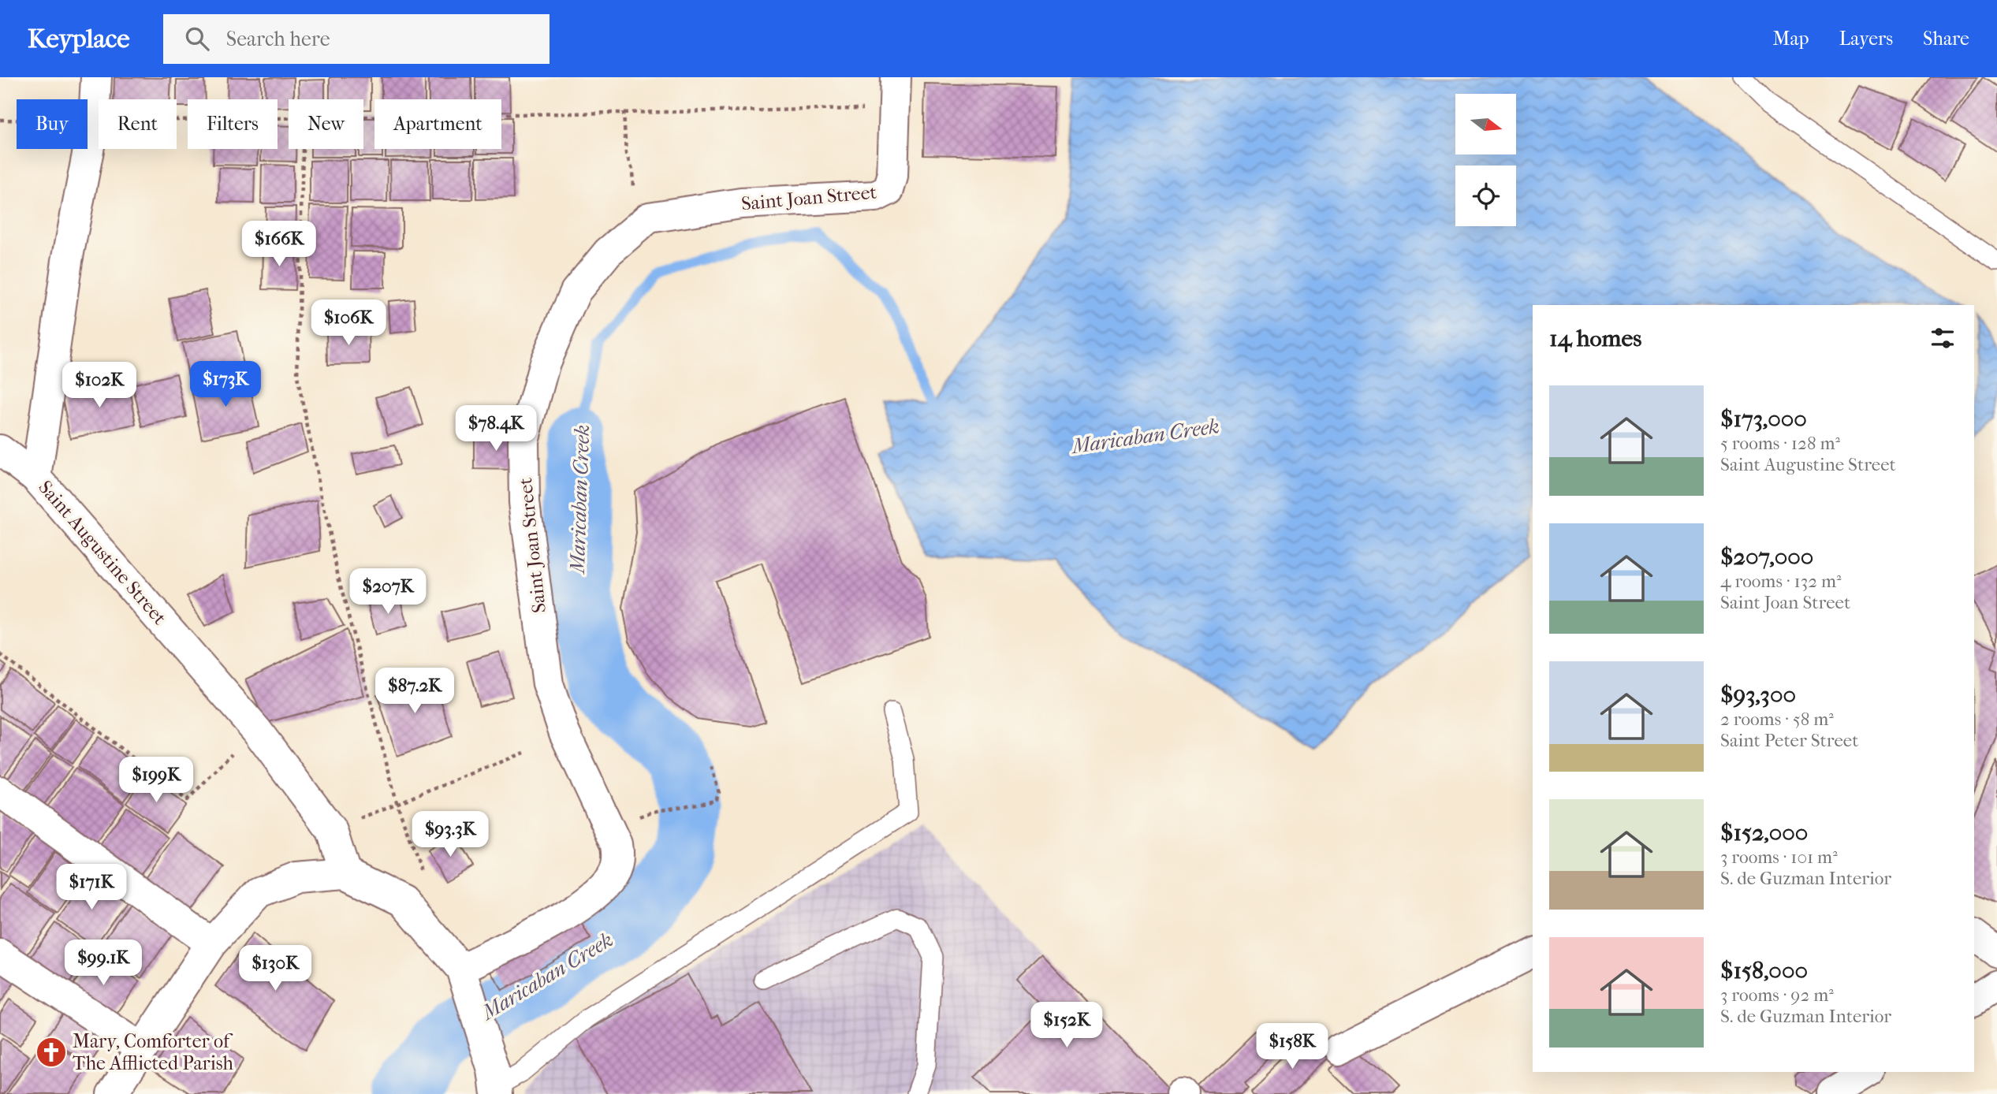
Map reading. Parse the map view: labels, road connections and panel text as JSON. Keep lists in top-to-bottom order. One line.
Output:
{"streets":{"street":["Saint Joan Street","Saint Augustine Street"]},"water":["Maricaban Creek"],"places":{"church":["Mary, Comforter of The Afflicted Parish"]},"north":"right","page":{"header":"Keyplace","search":"Search here","nav":["Map","Layers","Share"],"chip":["Buy","Rent","Filters","New","Apartment"],"price":["$166K","$106K","$173K","$102K","$78.4K","$207K","$87.2K","$199K","$93.3K","$171K","$99.1K","$130K","$152K","$158K"],"heading":"14 homes","list":[{"name":"$173,000","note":"5 rooms · 128 m² · Saint Augustine Street"},{"name":"$207,000","note":"4 rooms · 132 m² · Saint Joan Street"},{"name":"$93,300","note":"2 rooms · 58 m² · Saint Peter Street"},{"name":"$152,000","note":"3 rooms · 101 m² · S. de Guzman Interior"},{"name":"$158,000","note":"3 rooms · 92 m² · S. de Guzman Interior"}]}}
